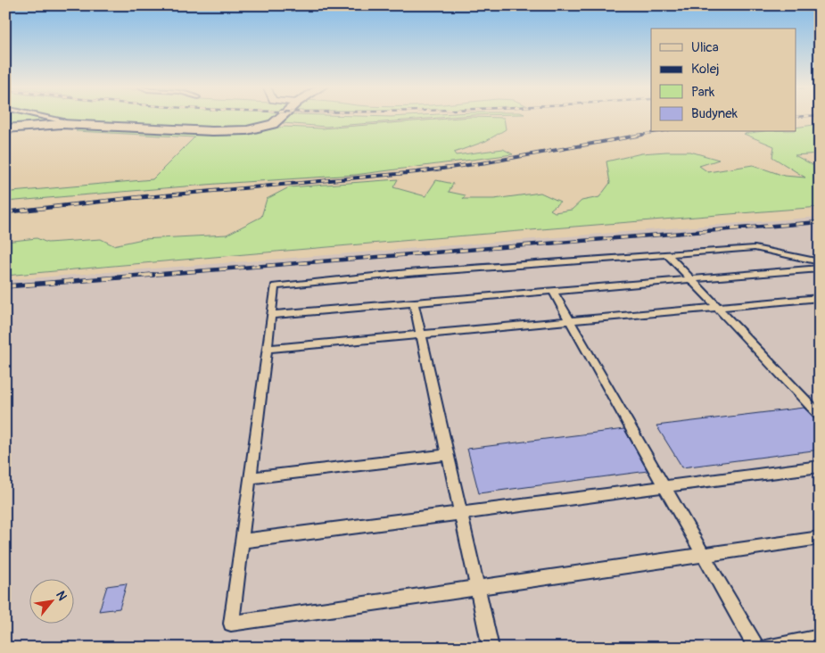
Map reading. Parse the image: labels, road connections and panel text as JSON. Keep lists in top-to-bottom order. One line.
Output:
{"legend":["Ulica","Kolej","Park","Budynek"],"north":"top right"}
